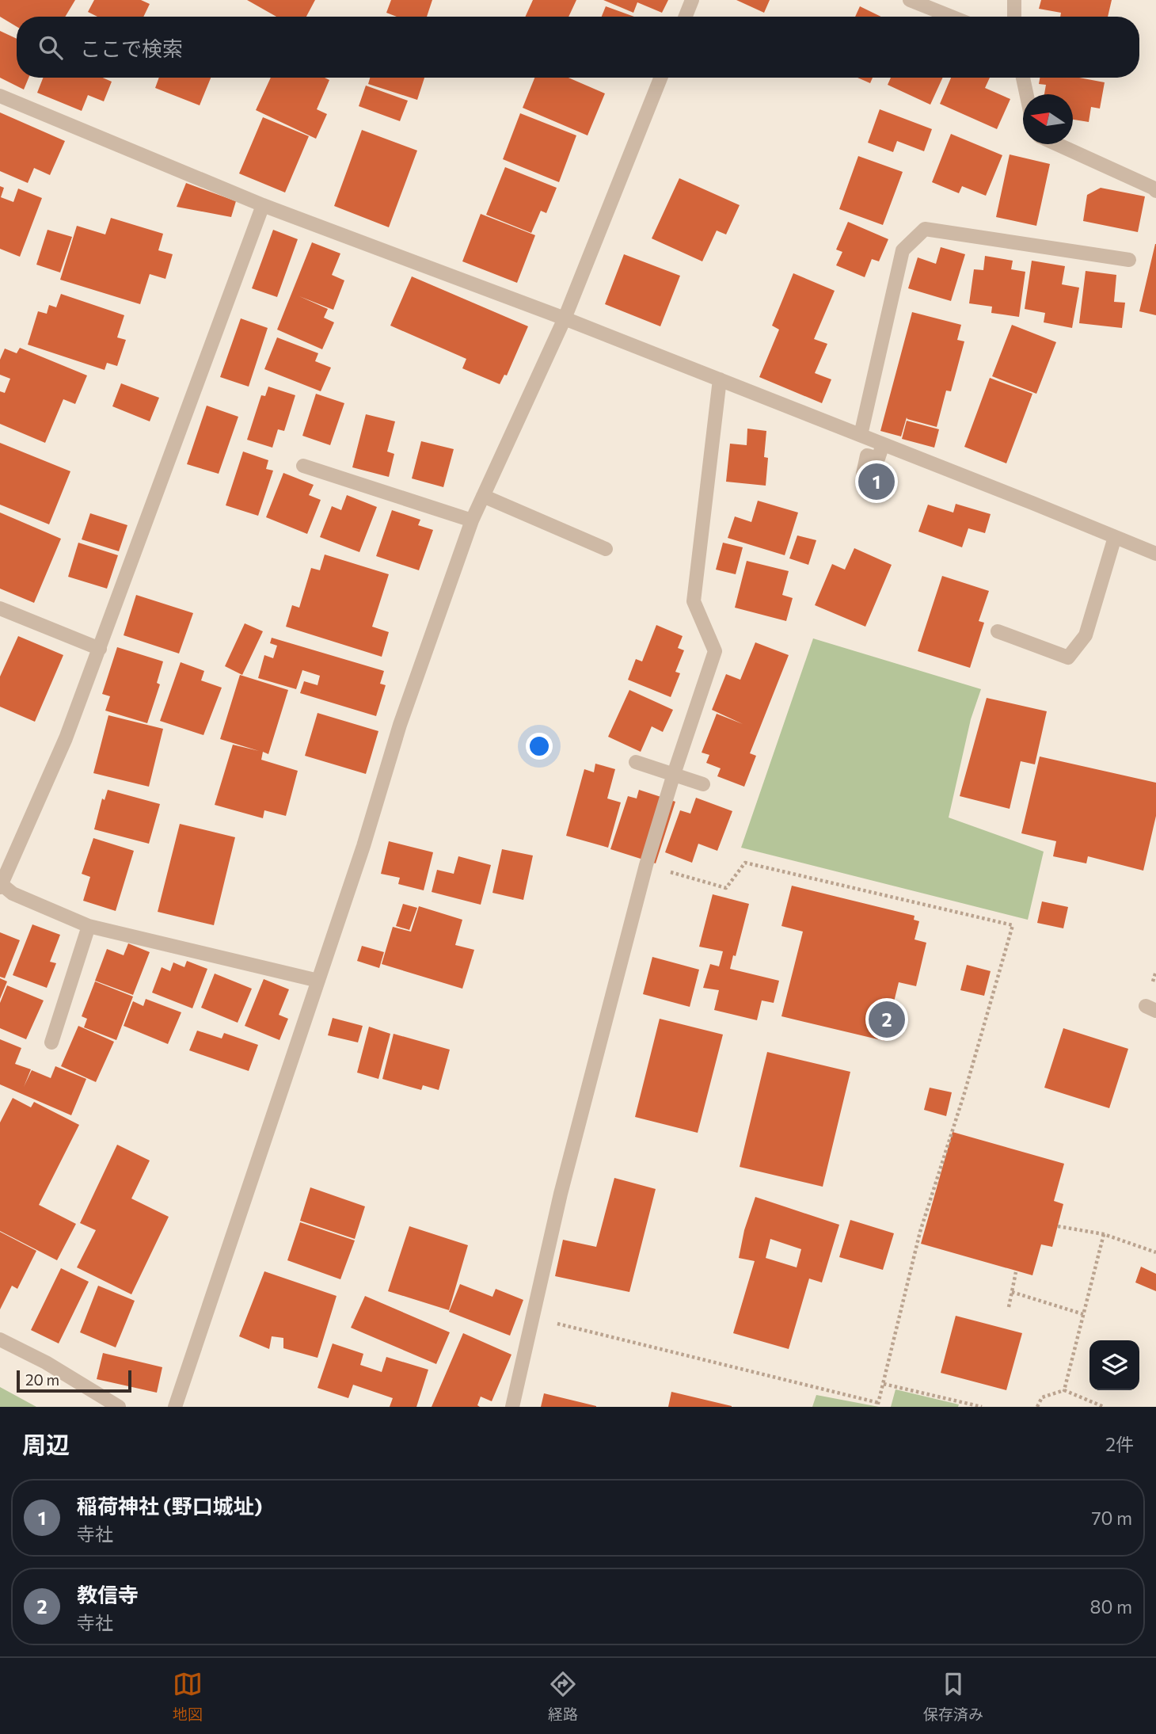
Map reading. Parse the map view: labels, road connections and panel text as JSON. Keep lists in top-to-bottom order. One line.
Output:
{"scale_bar":"20 m","north":"left","page":{"search":"ここで検索","pins":["1","2"],"scale":"20 m","heading":["周辺","2件"],"list":[{"mark":"1","name":"稲荷神社 (野口城址)","note":"寺社","value":"70 m"},{"mark":"2","name":"教信寺","note":"寺社","value":"80 m"}],"nav":["地図","経路","保存済み"]}}
